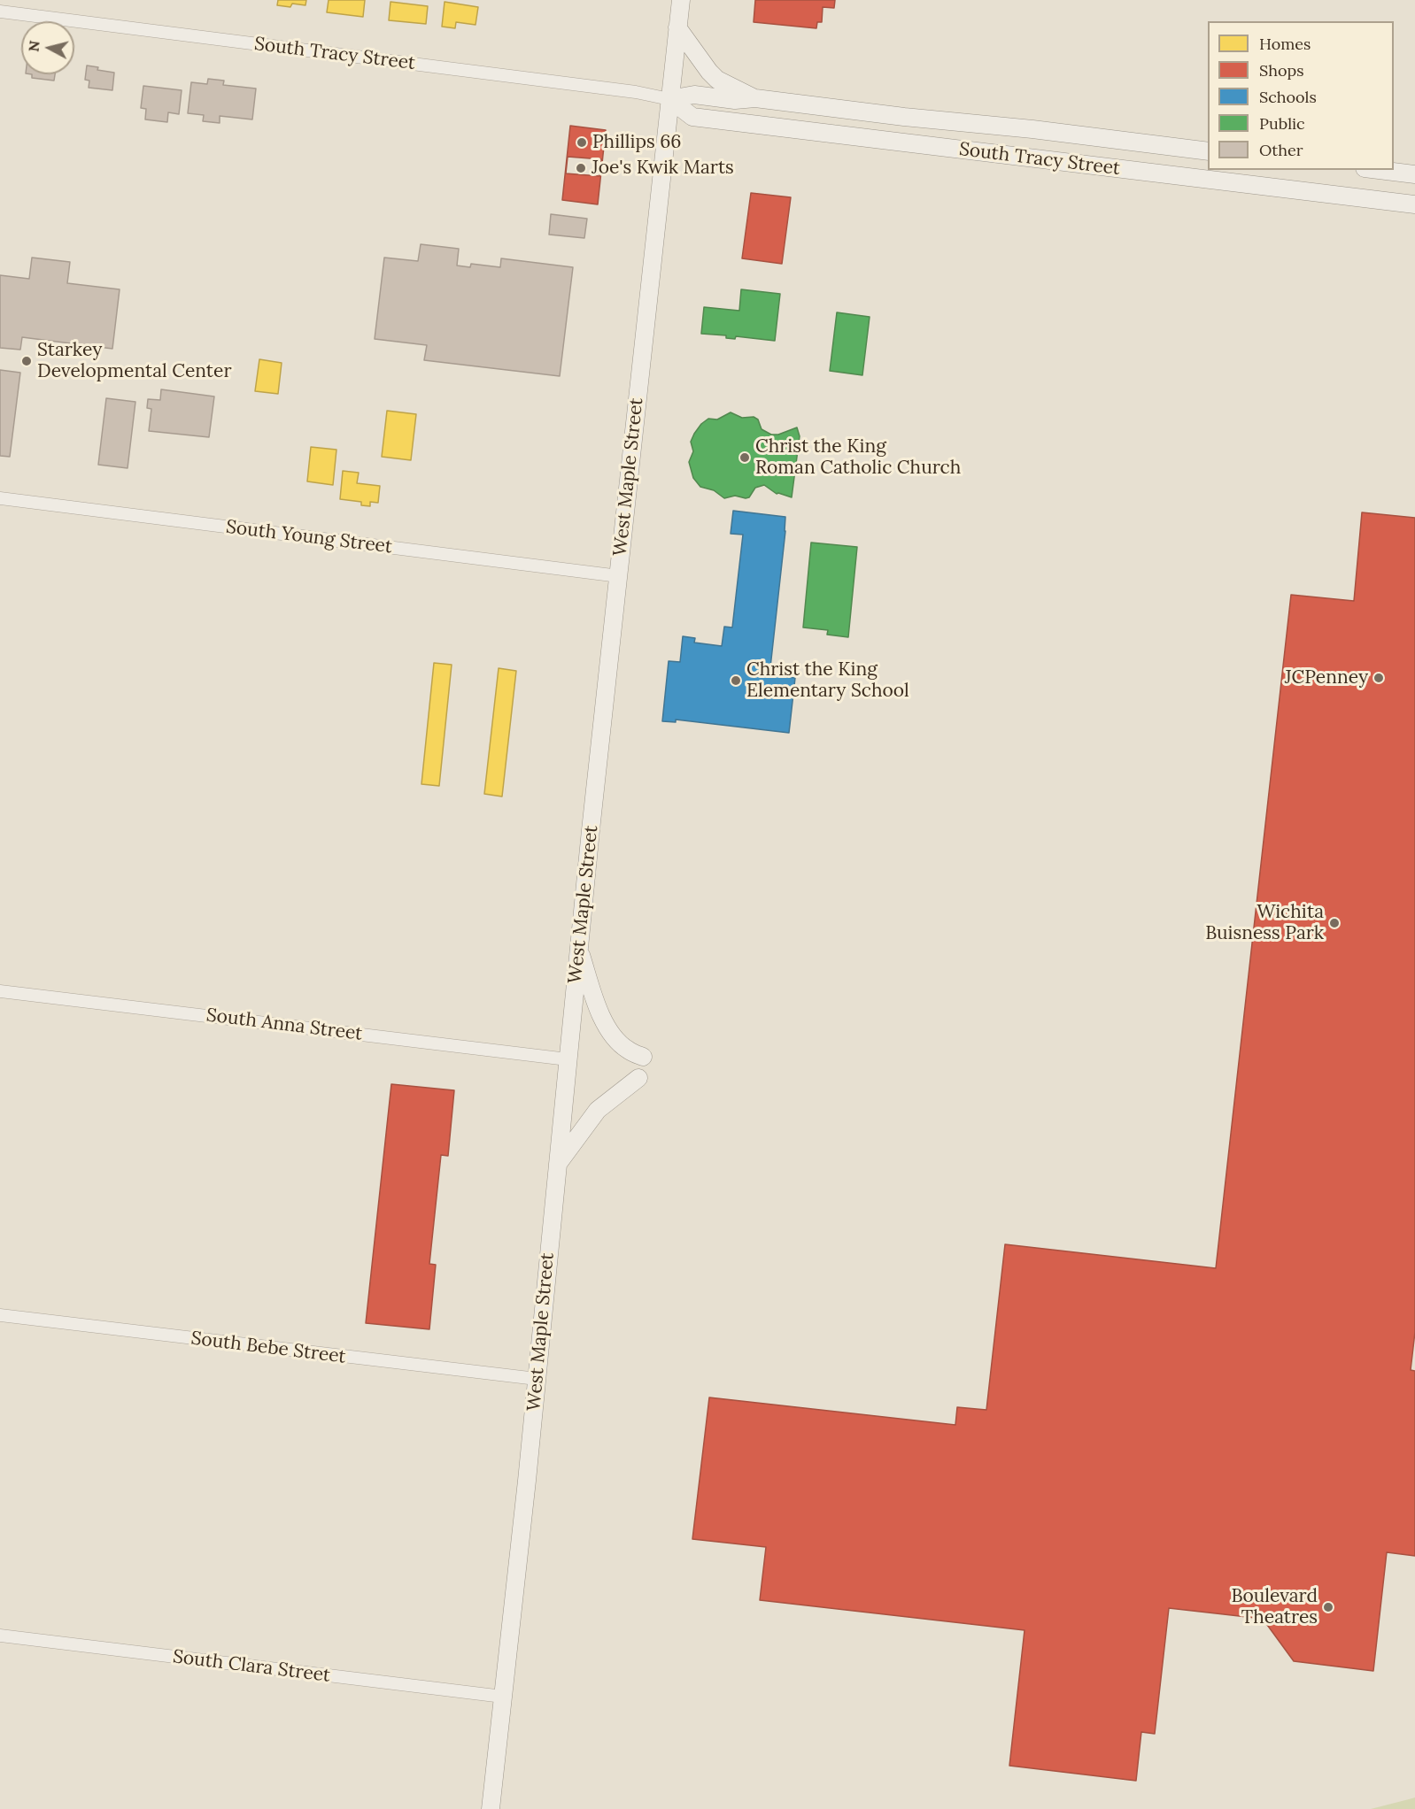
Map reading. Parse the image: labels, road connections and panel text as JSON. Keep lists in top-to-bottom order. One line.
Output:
{"streets":{"main road":["South Tracy Street","West Maple Street"],"street":["South Young Street","South Anna Street","South Bebe Street","South Clara Street"]},"crossings":[["South Tracy Street","West Maple Street"],["West Maple Street","South Young Street"],["West Maple Street","South Anna Street"],["West Maple Street","South Bebe Street"],["West Maple Street","South Clara Street"]],"places":["Phillips 66","Joe's Kwik Marts","Starkey Developmental Center","Christ the King Roman Catholic Church","JCPenney","Christ the King Elementary School","Wichita Buisness Park","Boulevard Theatres"],"legend":["Homes","Shops","Schools","Public","Other"],"north":"left"}
